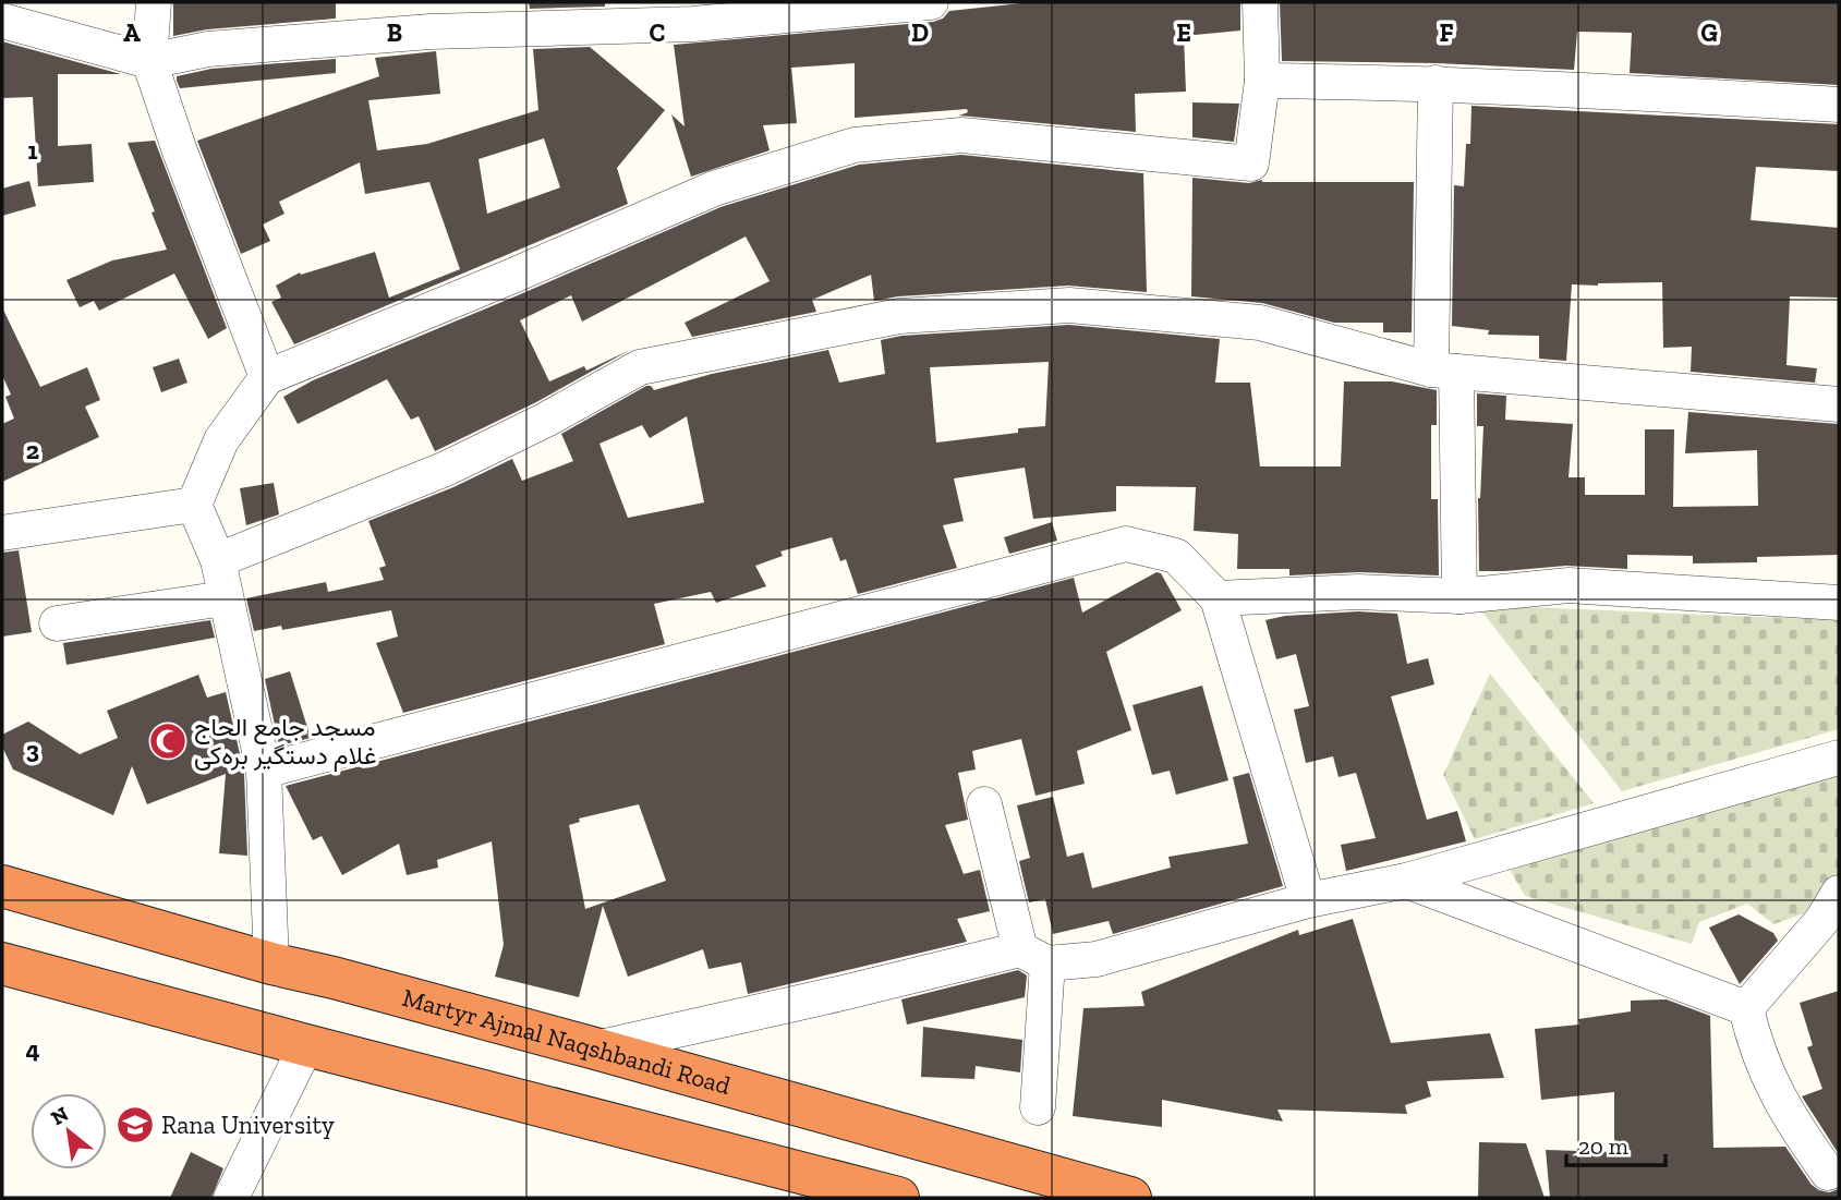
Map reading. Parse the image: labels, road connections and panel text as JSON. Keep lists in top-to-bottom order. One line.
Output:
{"streets":{"highway":["Martyr Ajmal Naqshbandi Road"]},"places":{"mosque":["مسجد جامع الحاج غلام دستگیر بره‌کی"],"school or university":["Rana University"]},"scale_bar":"20 m","north":"top left","grid":{"columns":["A","B","C","D","E","F","G"],"rows":["1","2","3","4"]}}
